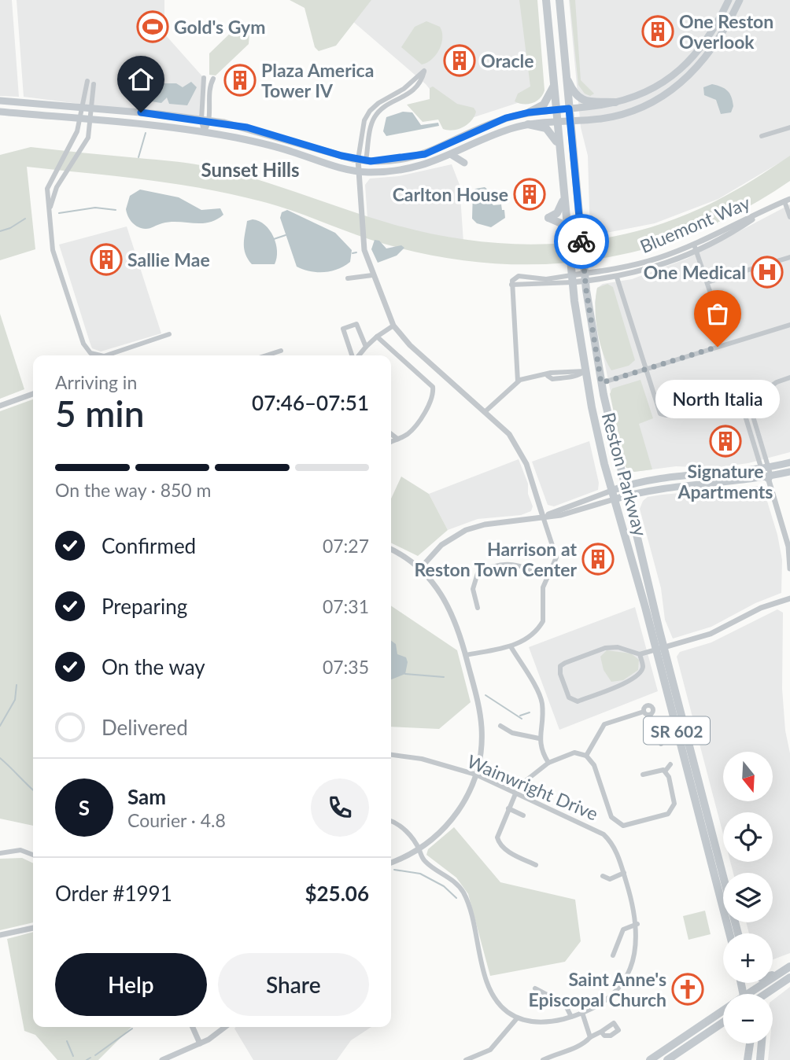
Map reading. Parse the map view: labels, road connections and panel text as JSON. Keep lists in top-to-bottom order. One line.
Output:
{"streets":{"main road":["Reston Parkway","SR 602"],"street":["Bluemont Way","Wainwright Drive"]},"crossings":[["Bluemont Way","Reston Parkway"]],"districts":["Sunset Hills"],"places":{"sports":["Gold's Gym"],"building":["One Reston Overlook","Oracle","Plaza America Tower IV","Carlton House","Sallie Mae","Signature Apartments","Harrison at Reston Town Center"],"hospital":["One Medical"],"other":["North Italia"],"church":["Saint Anne's Episcopal Church"]},"north":"bottom","page":{"heading":["5 min","Arriving in","07:46–07:51"],"panel":["Sam","Courier · 4.8","Order #1991","$25.06"],"bubble":"North Italia","bar":"On the way · 850 m","list":[["Confirmed","07:27"],["Preparing","07:31"],["On the way","07:35"],"Delivered"],"map_buttons":["+","−"],"round":"S","buttons":["Help","Share"]}}
